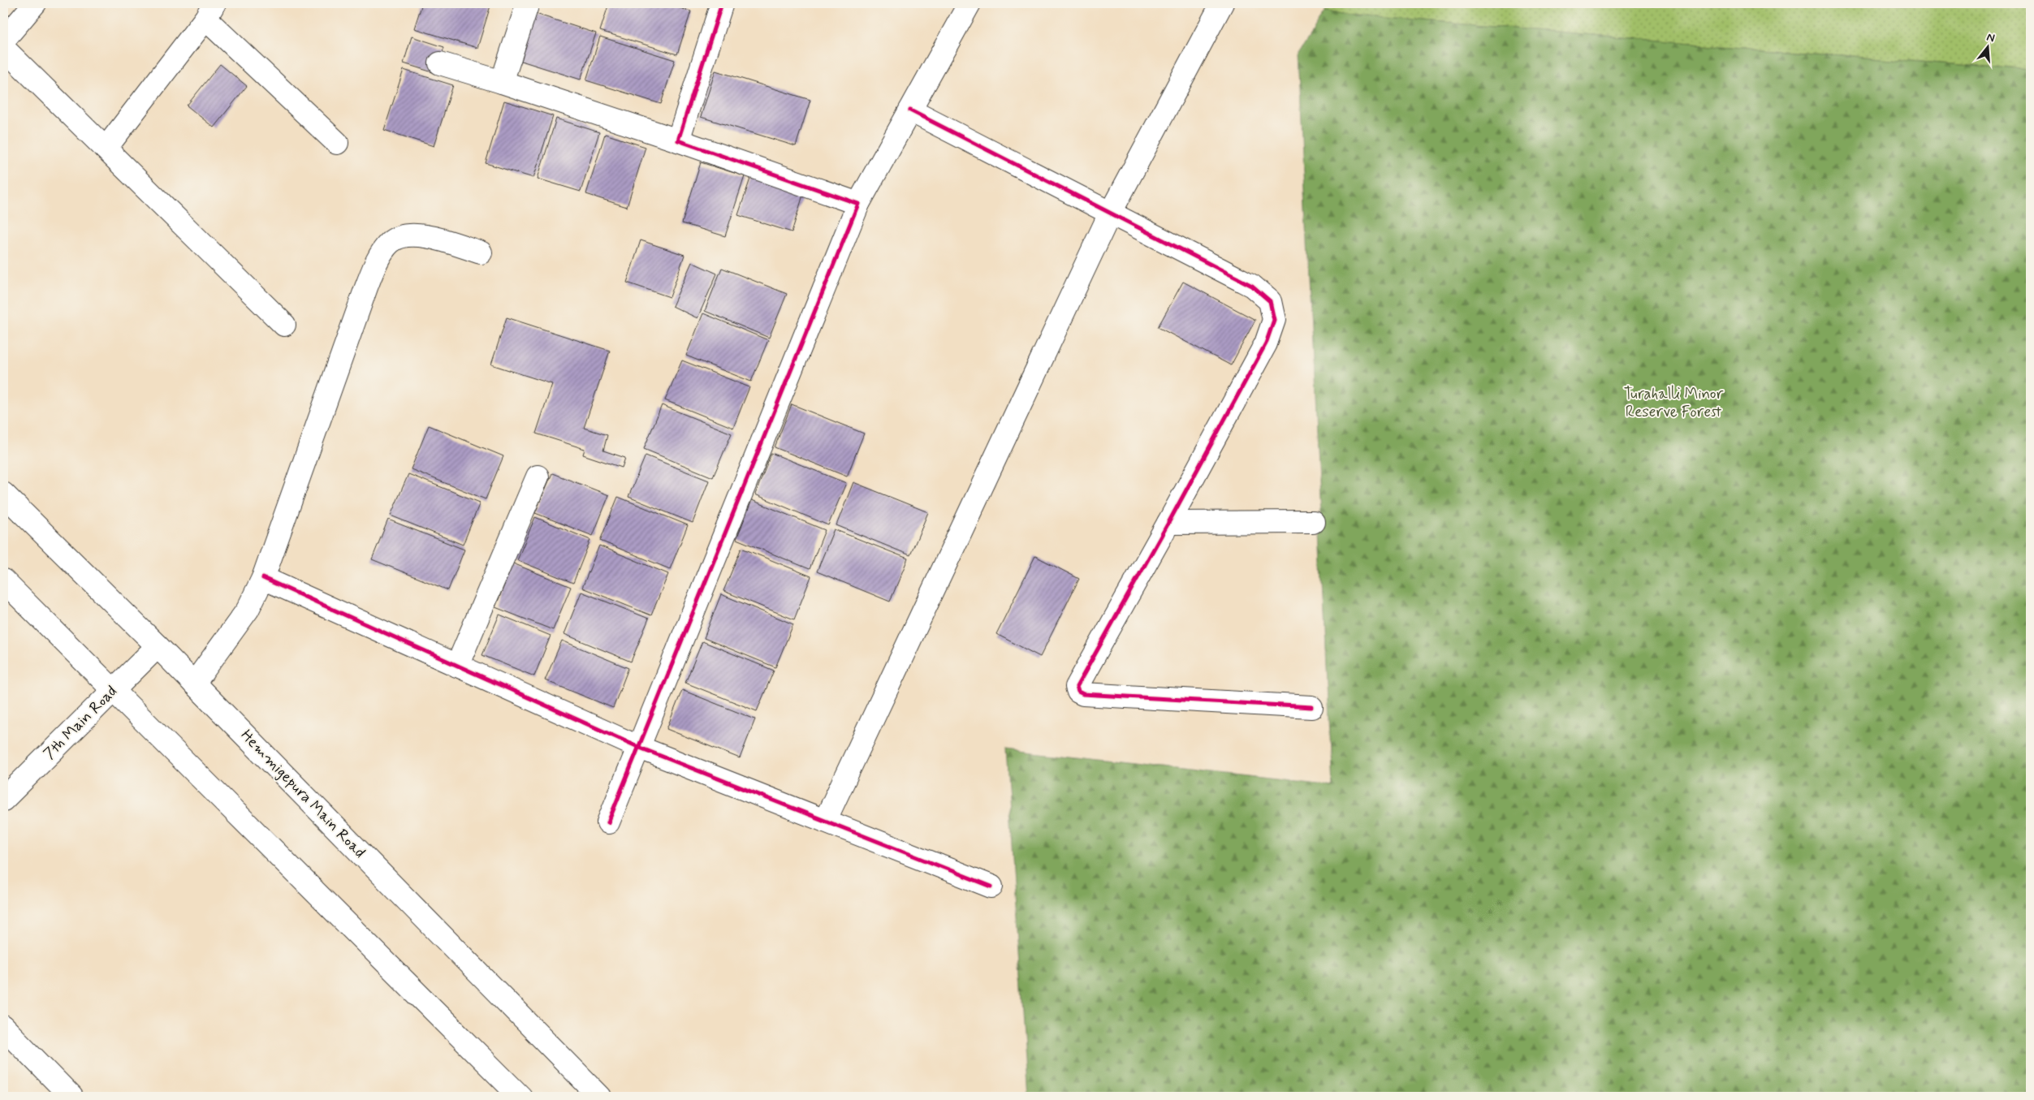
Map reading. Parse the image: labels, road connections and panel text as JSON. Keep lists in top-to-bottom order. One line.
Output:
{"streets":{"street":["7th Main Road","Hemmigepura Main Road"]},"crossings":[["7th Main Road","Hemmigepura Main Road"]],"parks":["Turahalli Minor Reserve Forest"],"north":"top"}
